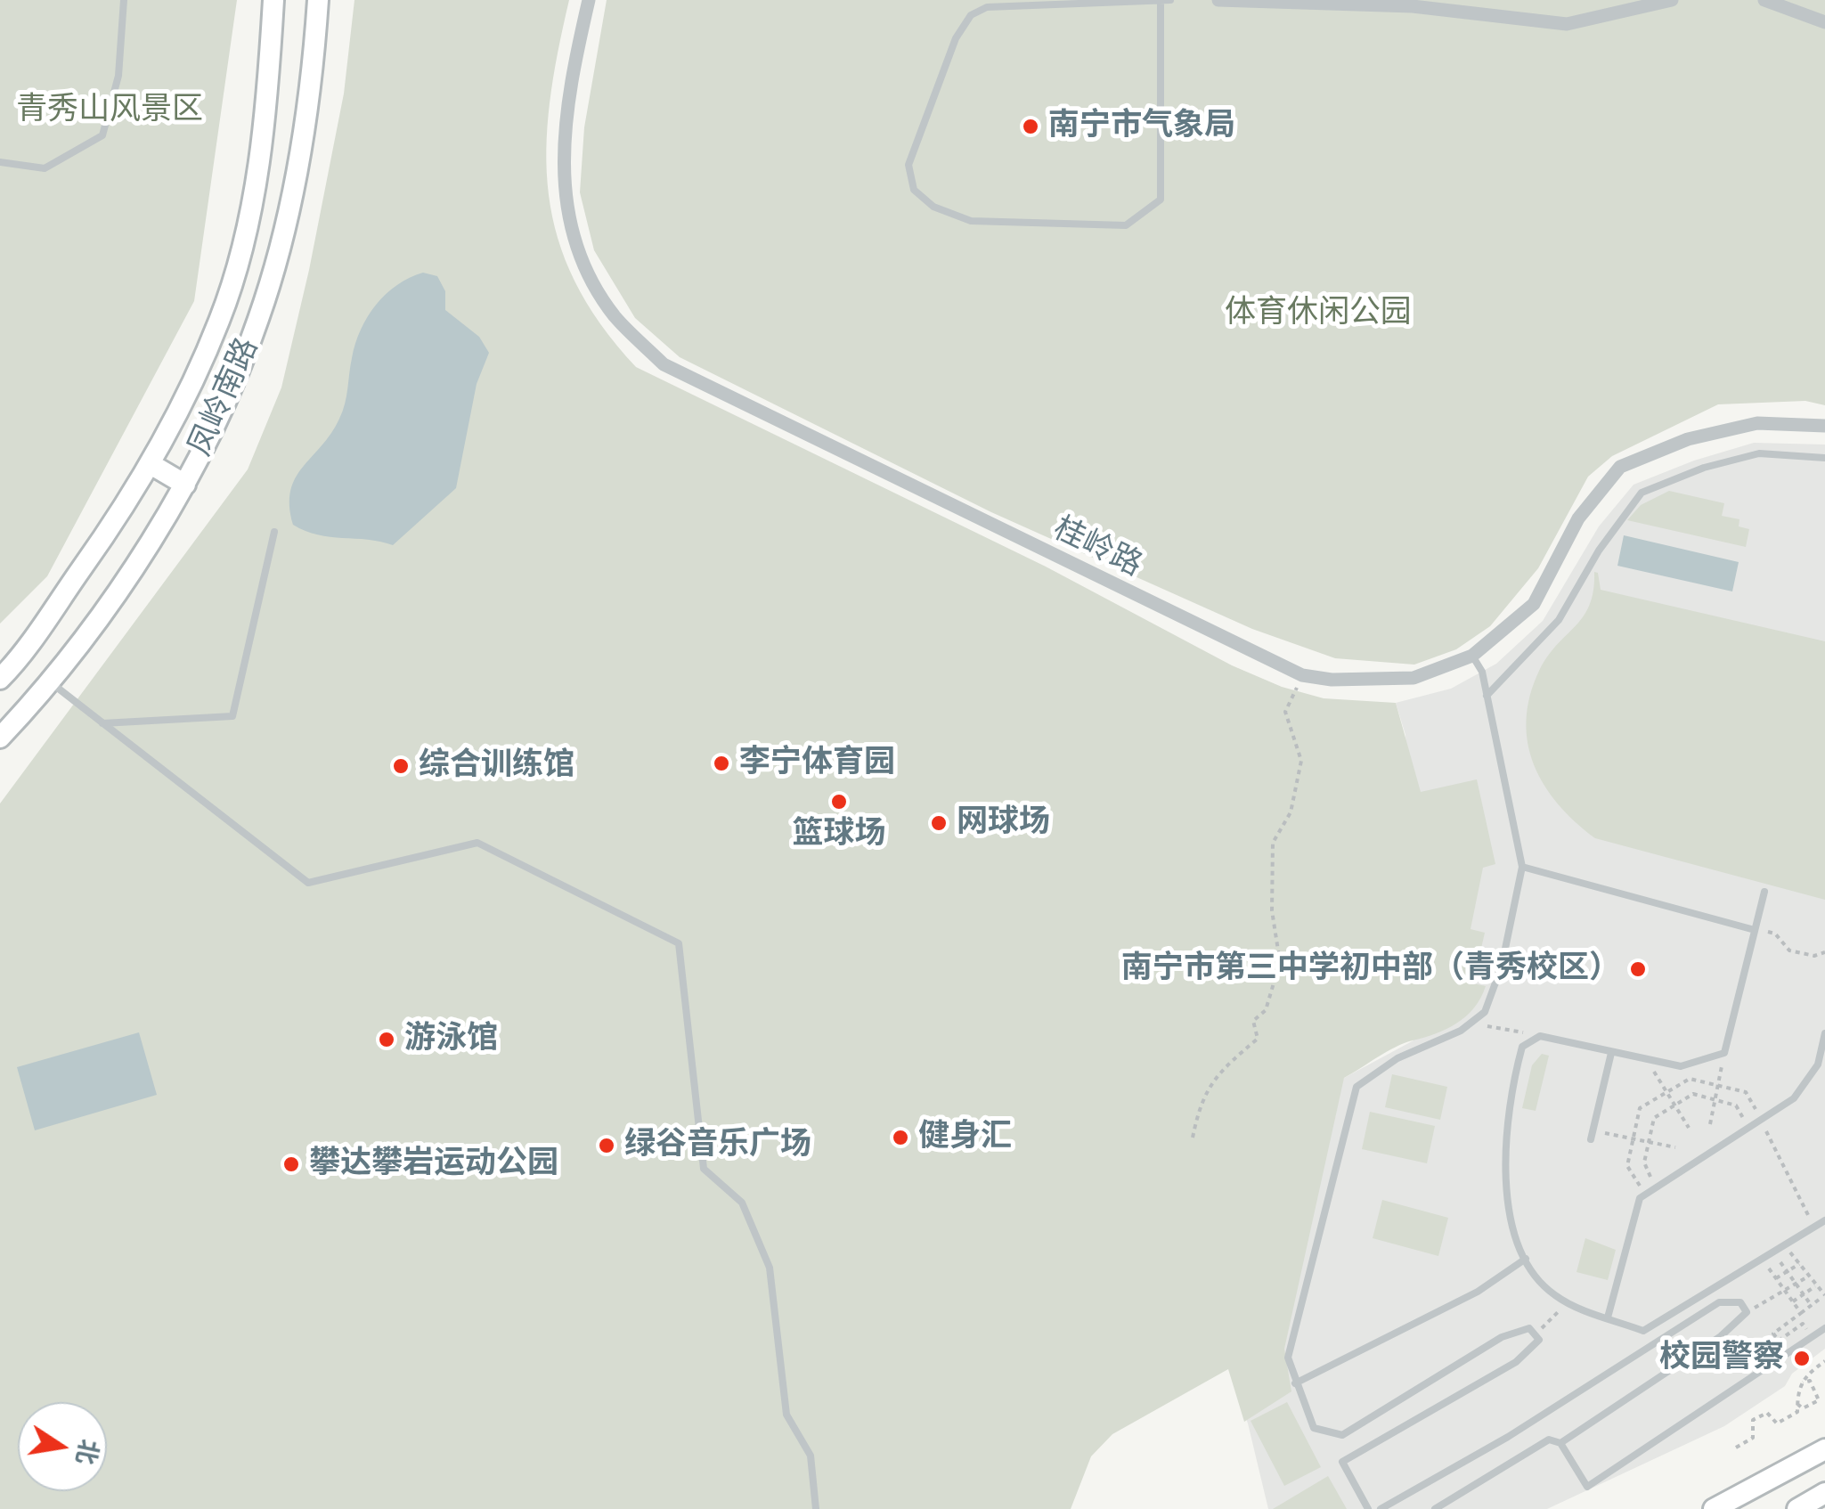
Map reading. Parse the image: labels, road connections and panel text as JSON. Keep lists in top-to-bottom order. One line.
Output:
{"streets":{"main road":["凤岭南路"],"street":["桂岭路"]},"parks":["青秀山风景区","体育休闲公园"],"places":["南宁市气象局","李宁体育园","综合训练馆","篮球场","网球场","南宁市第三中学初中部（青秀校区）","游泳馆","健身汇","绿谷音乐广场","攀达攀岩运动公园","校园警察"],"north":"right"}
